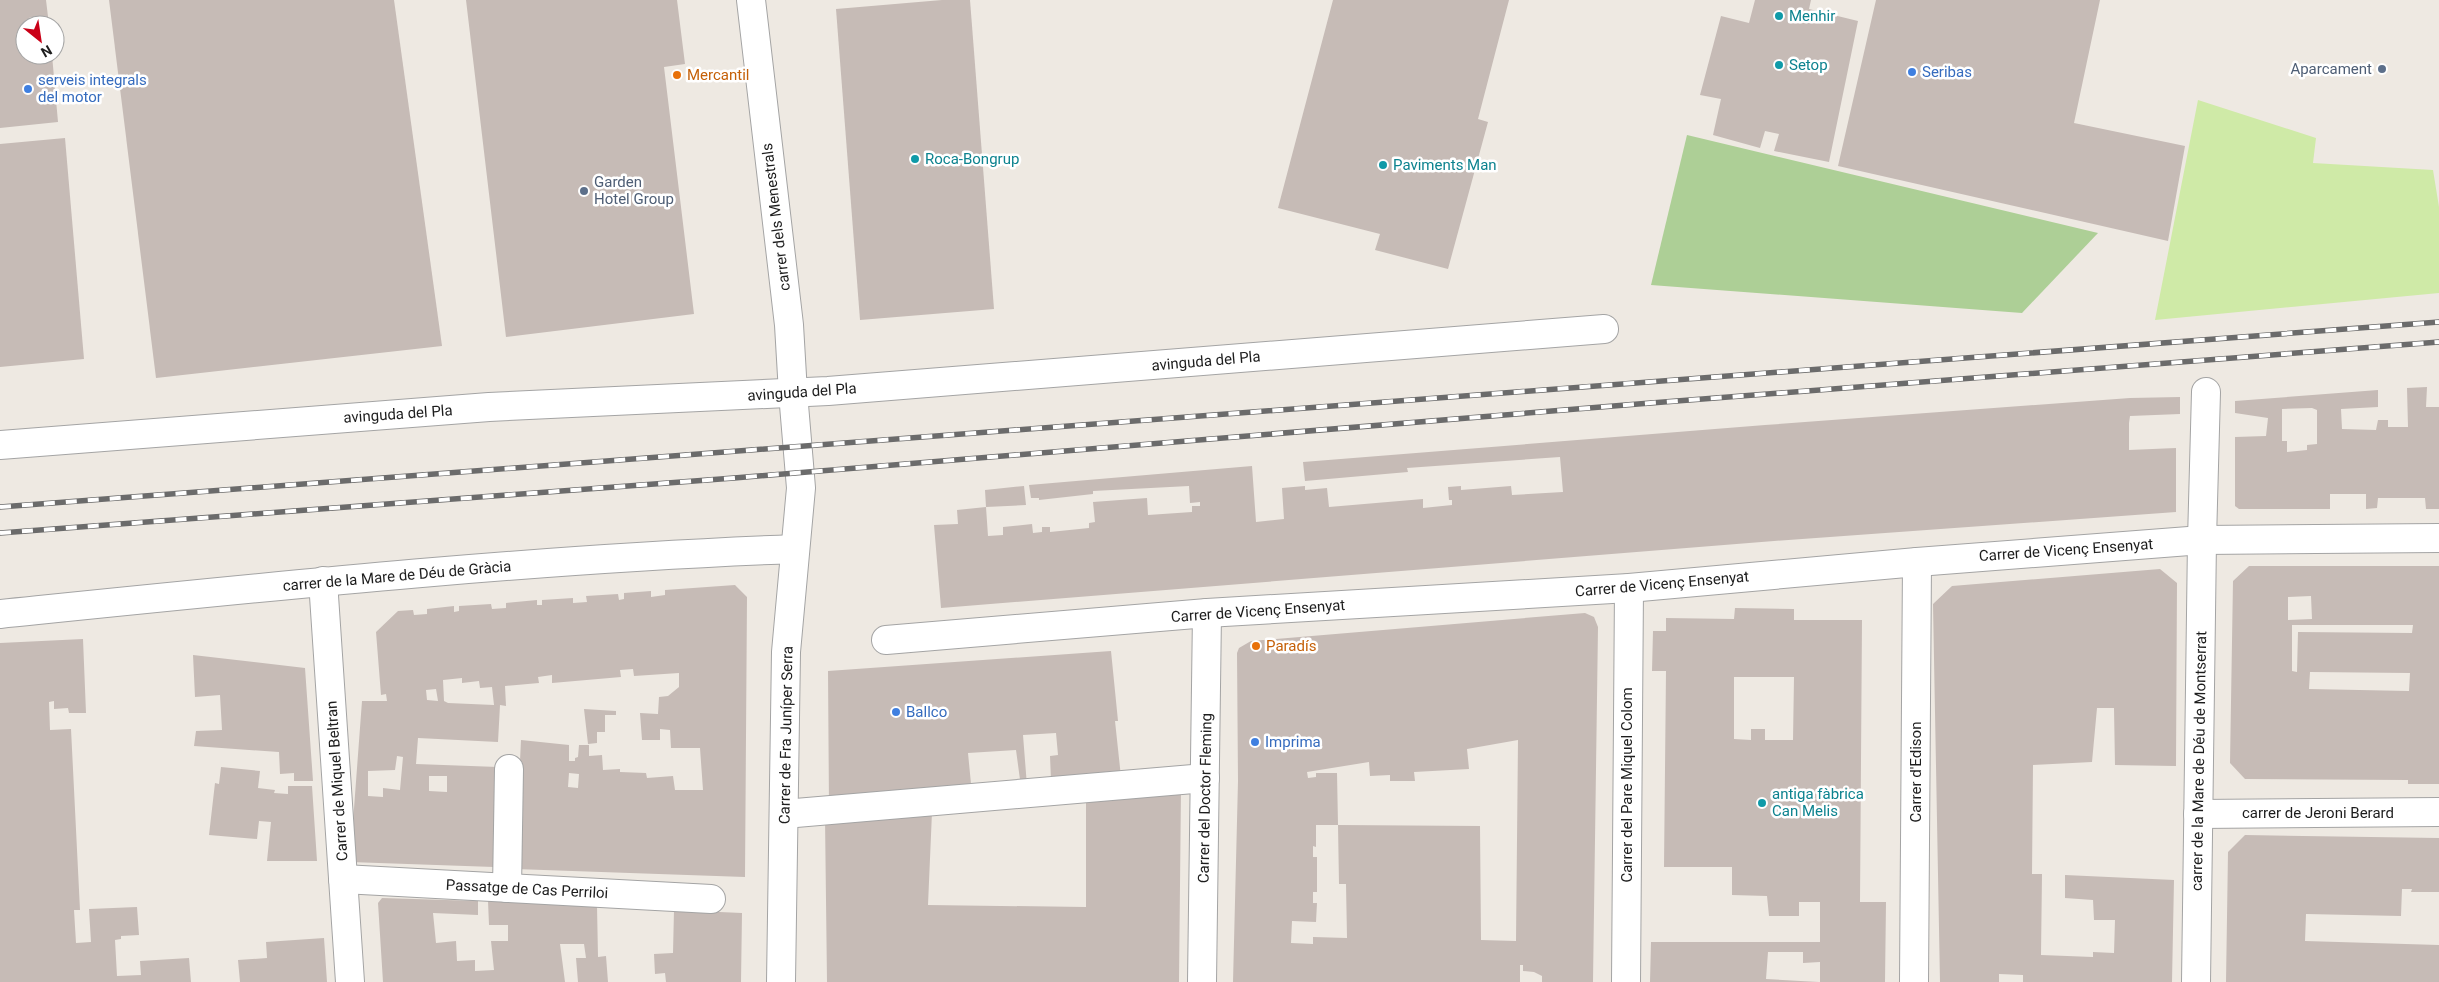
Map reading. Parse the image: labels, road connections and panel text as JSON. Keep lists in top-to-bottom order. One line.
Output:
{"streets":{"street":["carrer dels Menestrals","avinguda del Pla","Carrer de Vicenç Ensenyat","carrer de la Mare de Déu de Gràcia","Carrer de Fra Juníper Serra","carrer de la Mare de Déu de Montserrat","Carrer d'Edison","Carrer de Miquel Beltran","Carrer del Pare Miquel Colom","Carrer del Doctor Fleming","carrer de Jeroni Berard","Passatge de Cas Perriloi"]},"crossings":[["carrer dels Menestrals","avinguda del Pla"],["carrer dels Menestrals","Carrer de Fra Juníper Serra"],["Carrer de Vicenç Ensenyat","carrer de la Mare de Déu de Montserrat"],["Carrer de Vicenç Ensenyat","Carrer d'Edison"],["Carrer de Vicenç Ensenyat","Carrer del Pare Miquel Colom"],["Carrer de Vicenç Ensenyat","Carrer del Doctor Fleming"],["carrer de la Mare de Déu de Gràcia","Carrer de Fra Juníper Serra"],["carrer de la Mare de Déu de Gràcia","Carrer de Miquel Beltran"],["carrer de la Mare de Déu de Montserrat","carrer de Jeroni Berard"],["Carrer de Miquel Beltran","Passatge de Cas Perriloi"]],"places":["Menhir","Setop","Aparcament","Seribas","Mercantil","serveis integrals del motor","Roca-Bongrup","Paviments Man","Garden Hotel Group","Paradís","Ballco","Imprima","antiga fàbrica Can Melis"],"north":"bottom right"}
